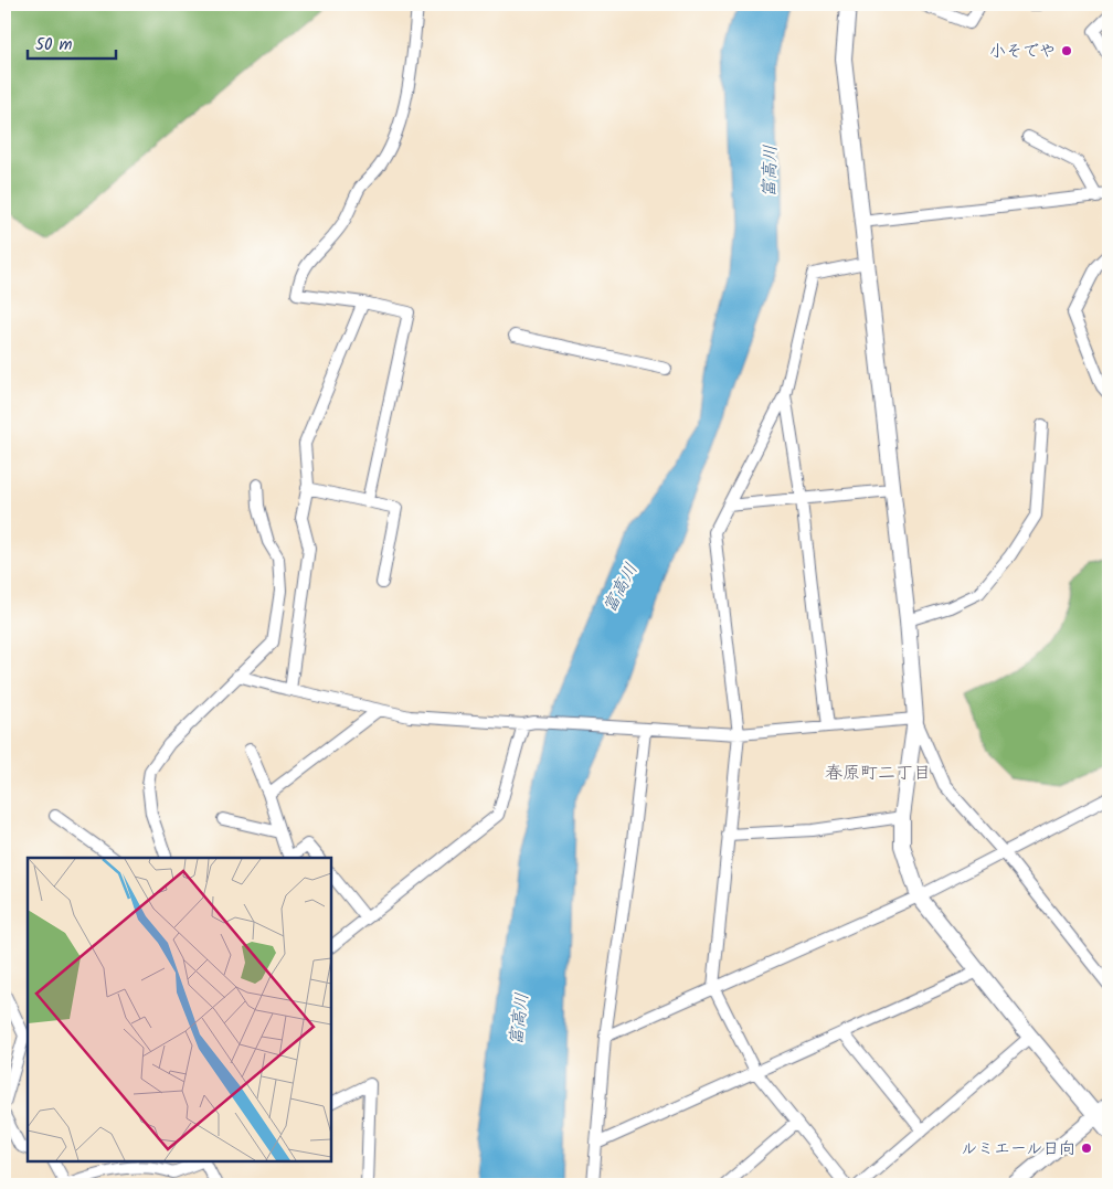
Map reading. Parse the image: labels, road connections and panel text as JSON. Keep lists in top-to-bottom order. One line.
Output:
{"districts":["春原町二丁目"],"water":["富高川"],"places":["小そでや","ルミエール日向"],"scale_bar":"50 m"}
